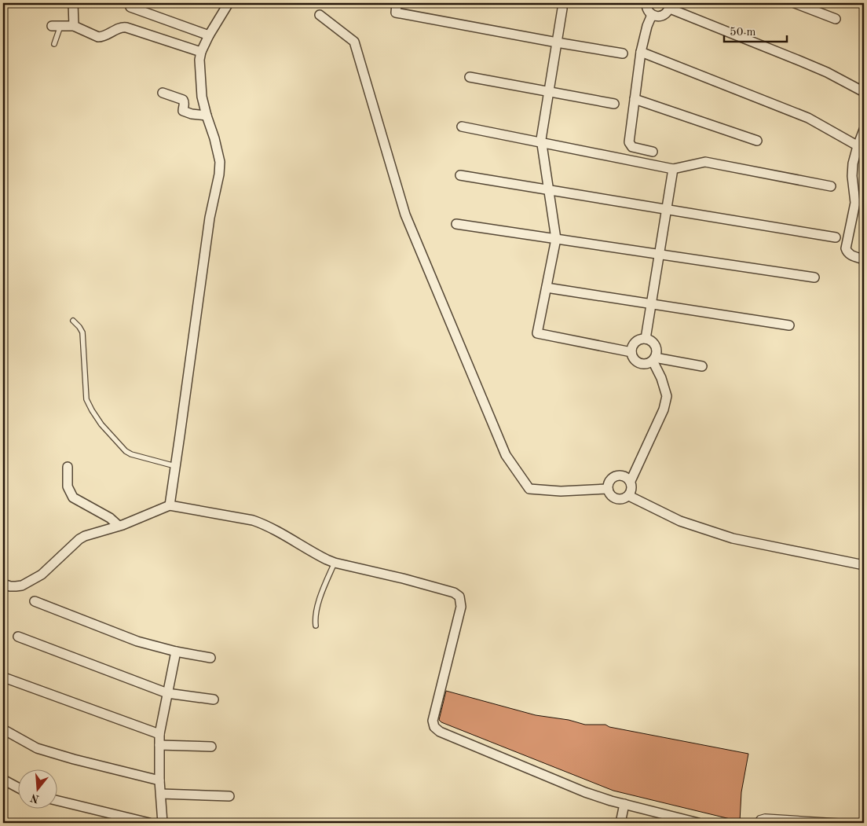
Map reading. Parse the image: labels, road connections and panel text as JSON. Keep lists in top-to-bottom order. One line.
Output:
{"scale_bar":"50 m","north":"bottom"}
